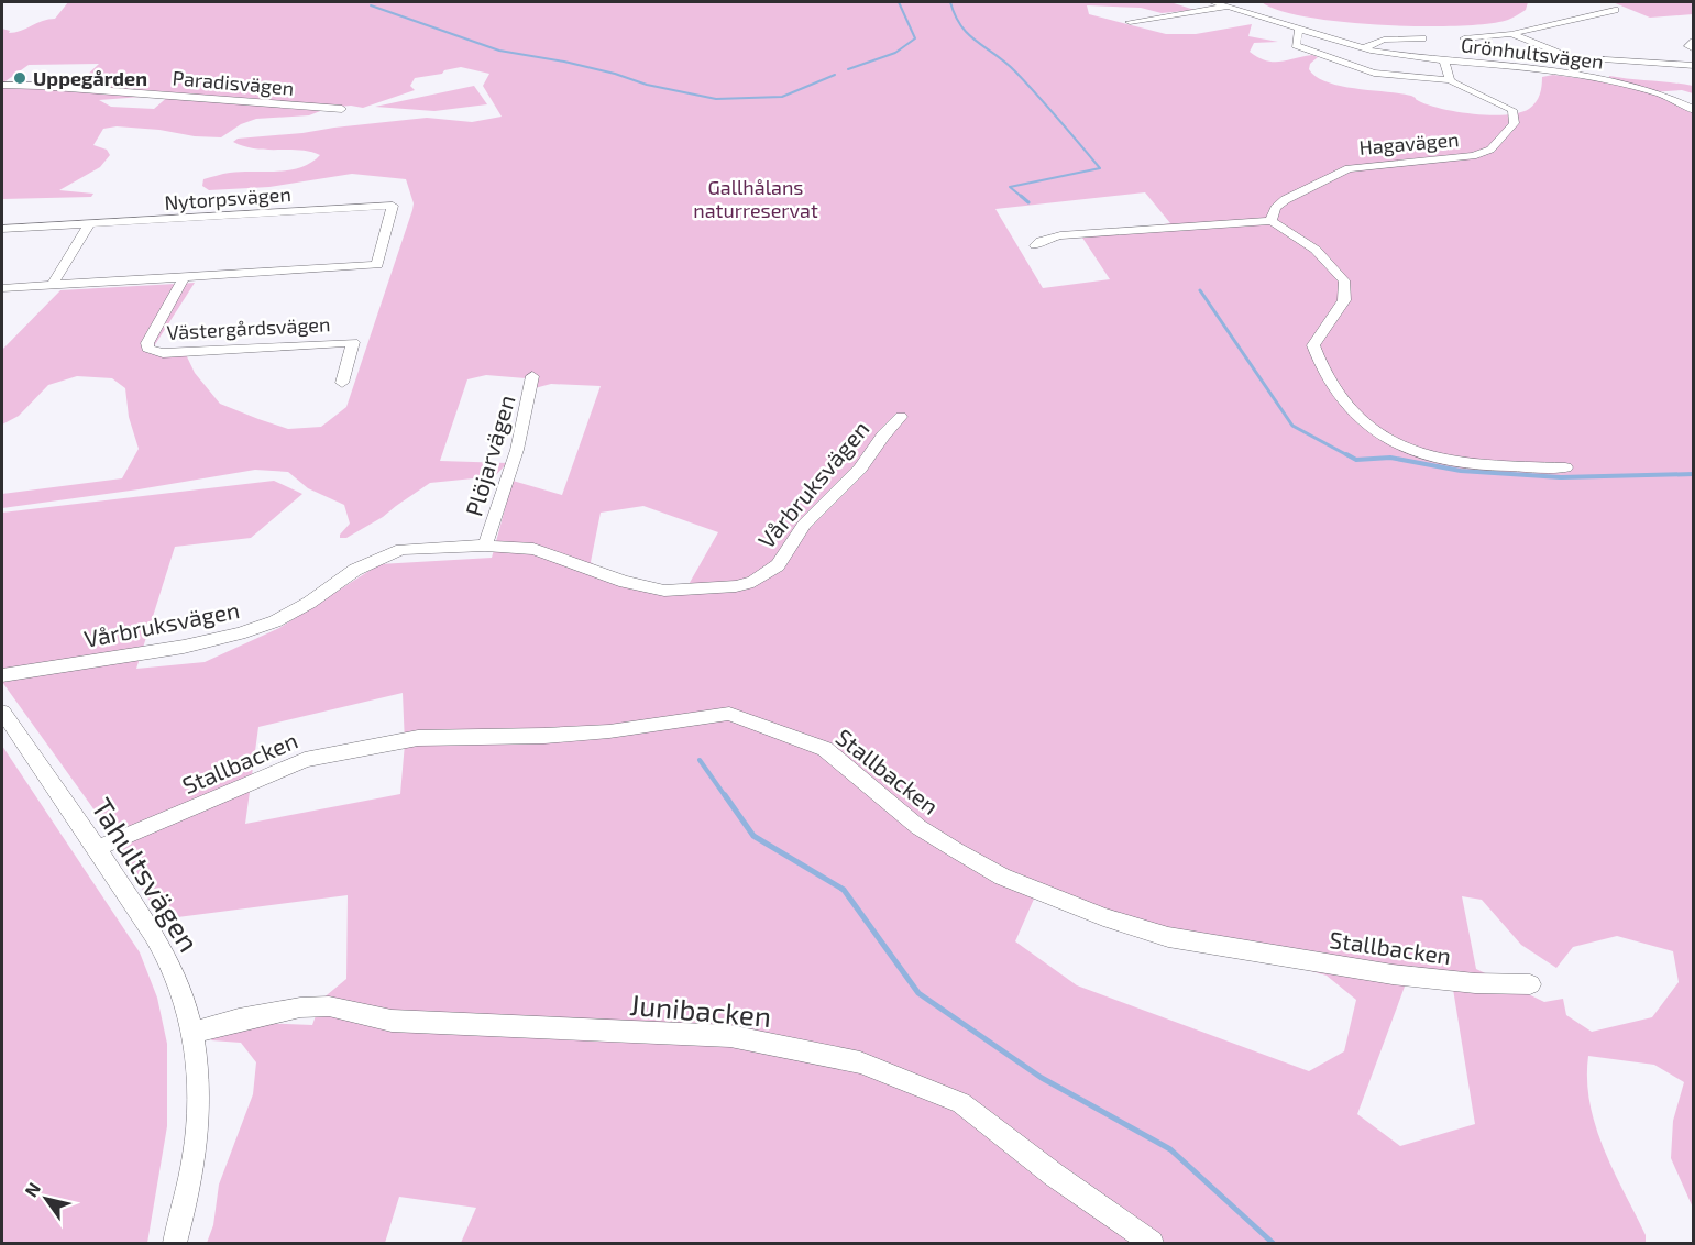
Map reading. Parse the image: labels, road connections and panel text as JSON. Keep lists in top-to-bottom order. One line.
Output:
{"streets":{"street":["Grönhultsvägen","Paradisvägen","Hagavägen","Nytorpsvägen","Västergårdsvägen","Plöjarvägen","Vårbruksvägen","Stallbacken","Tahultsvägen","Junibacken"]},"crossings":[["Grönhultsvägen","Hagavägen"],["Nytorpsvägen","Västergårdsvägen"],["Plöjarvägen","Vårbruksvägen"],["Stallbacken","Tahultsvägen"],["Tahultsvägen","Junibacken"]],"parks":["Gallhålans naturreservat"],"places":["Uppegården"],"north":"top left"}
